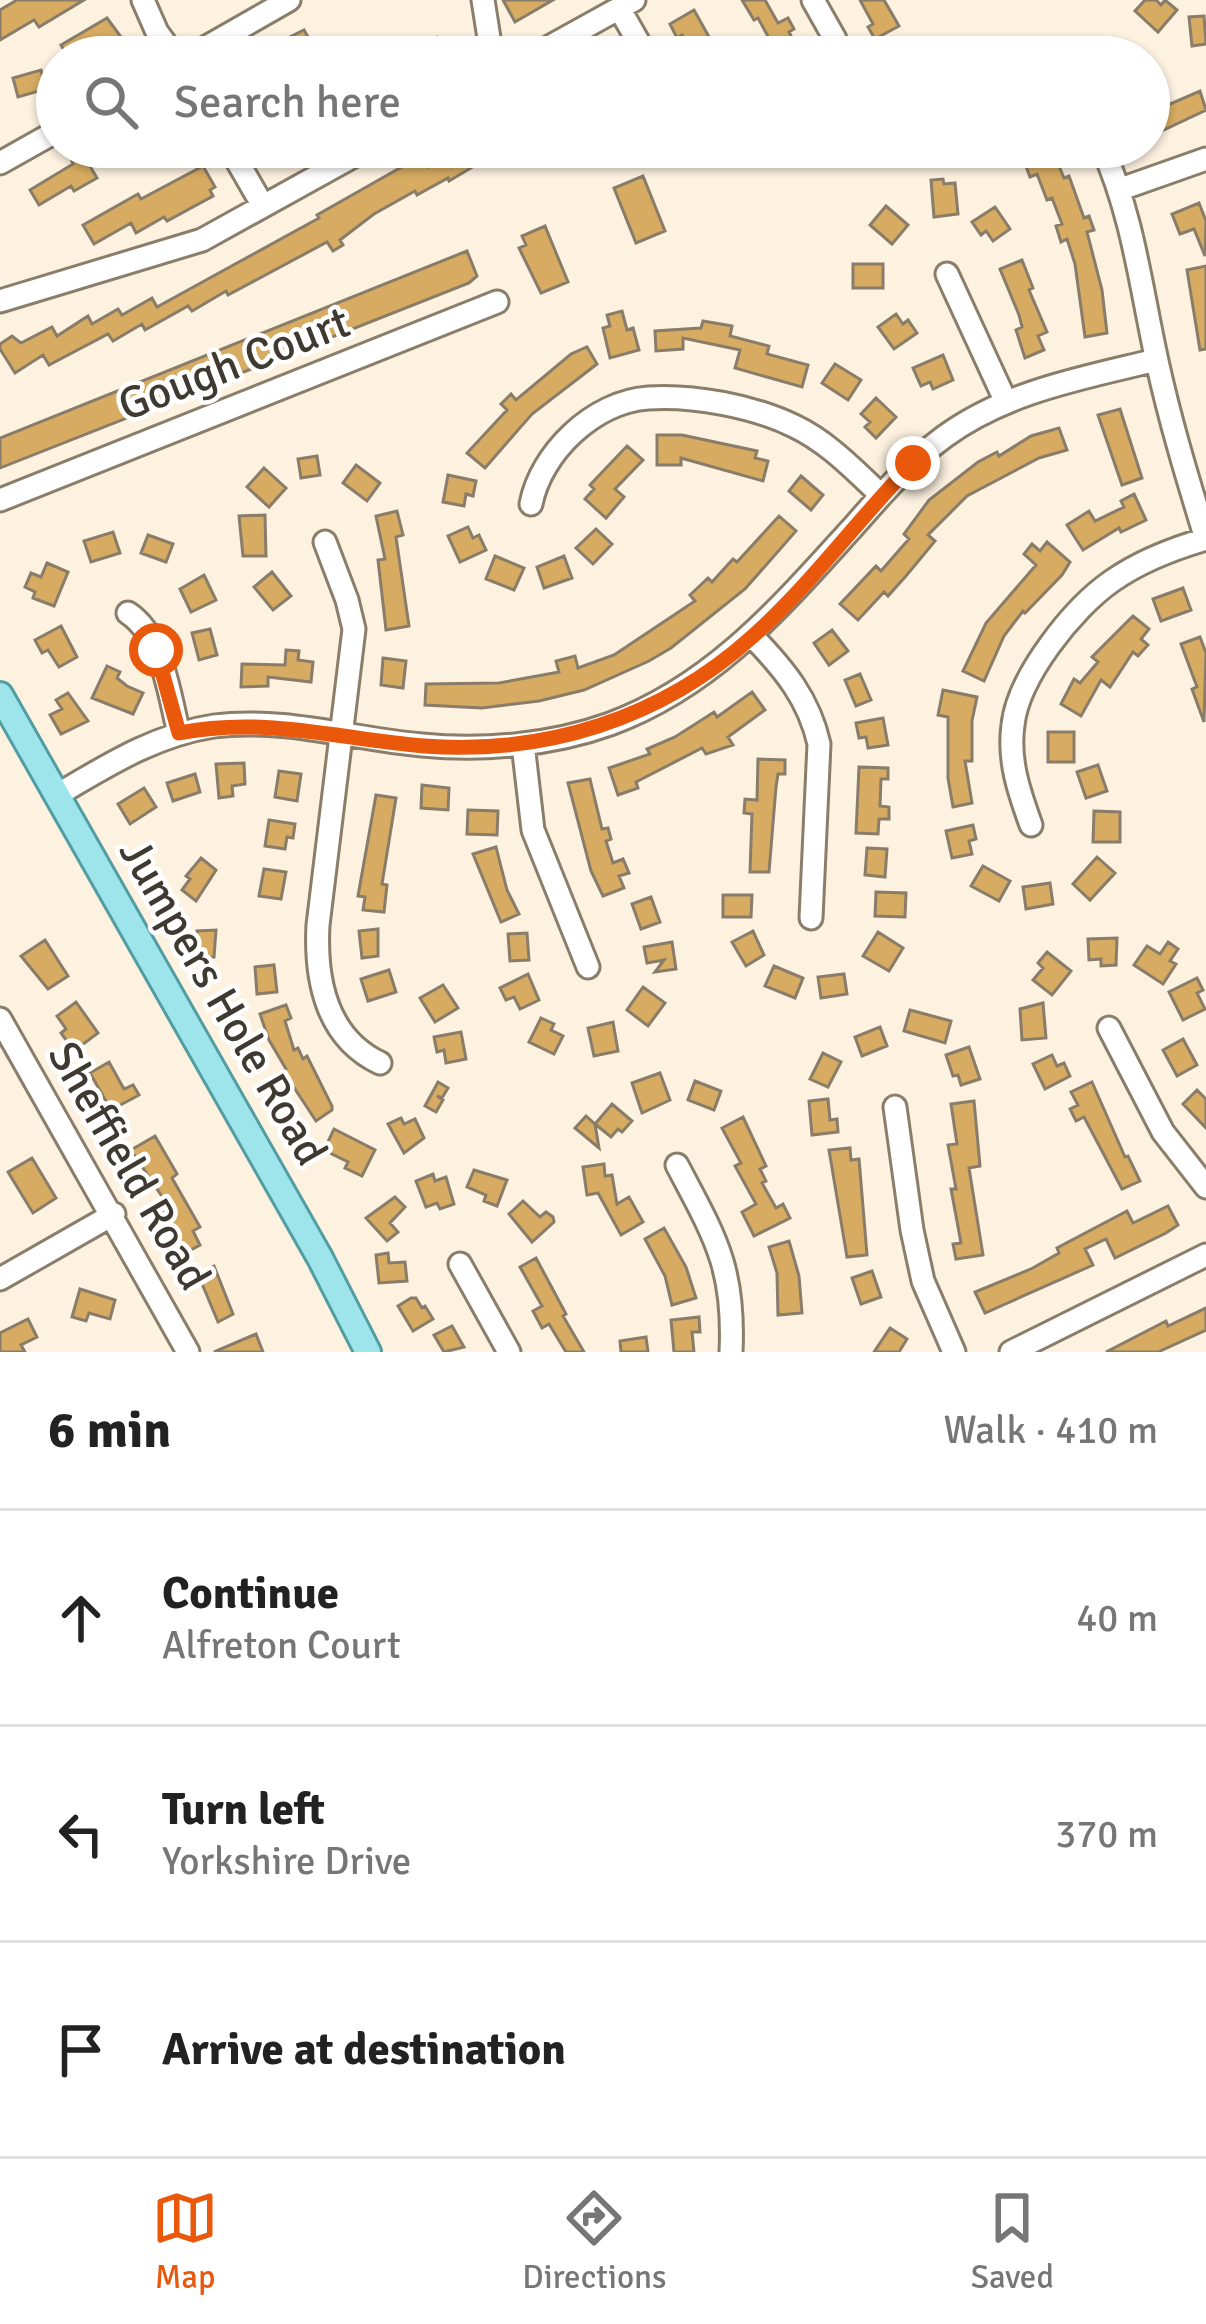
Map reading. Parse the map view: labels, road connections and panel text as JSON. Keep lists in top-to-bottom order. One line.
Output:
{"streets":{"main road":["Jumpers Hole Road"],"street":["Gough Court","Sheffield Road"]},"page":{"search":"Search here","heading":["6 min","Walk · 410 m"],"list":[["Continue","Alfreton Court","40 m"],["Turn left","Yorkshire Drive","370 m"],"Arrive at destination"],"nav":["Map","Directions","Saved"]}}
